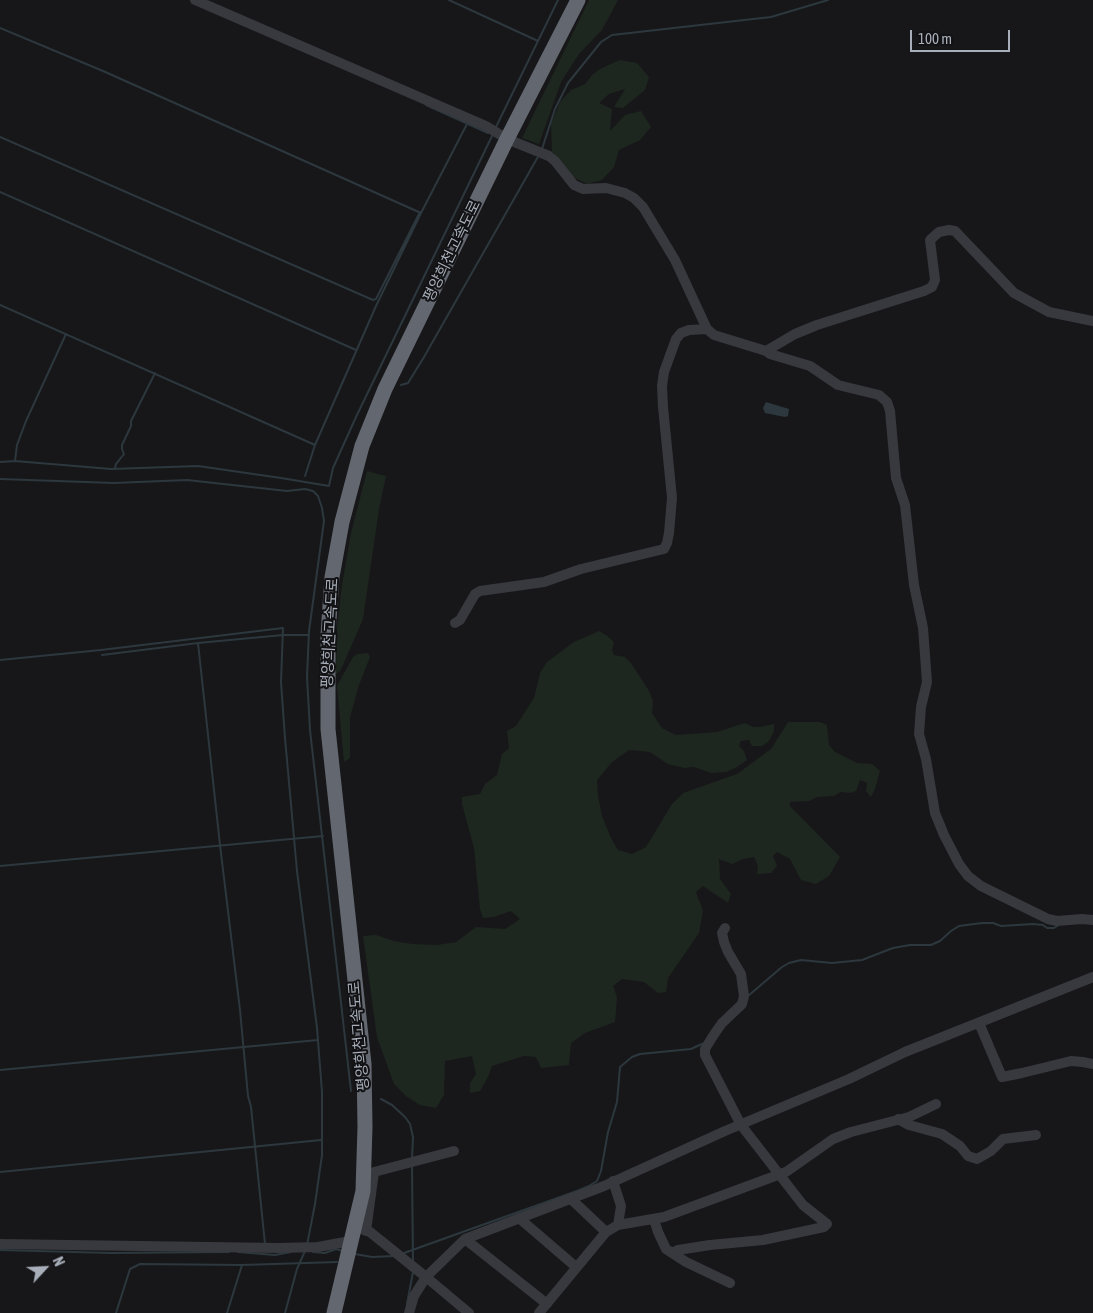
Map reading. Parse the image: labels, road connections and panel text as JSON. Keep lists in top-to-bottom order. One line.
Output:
{"streets":{"highway":["평양희천고속도로"]},"scale_bar":"100 m","north":"top right"}
